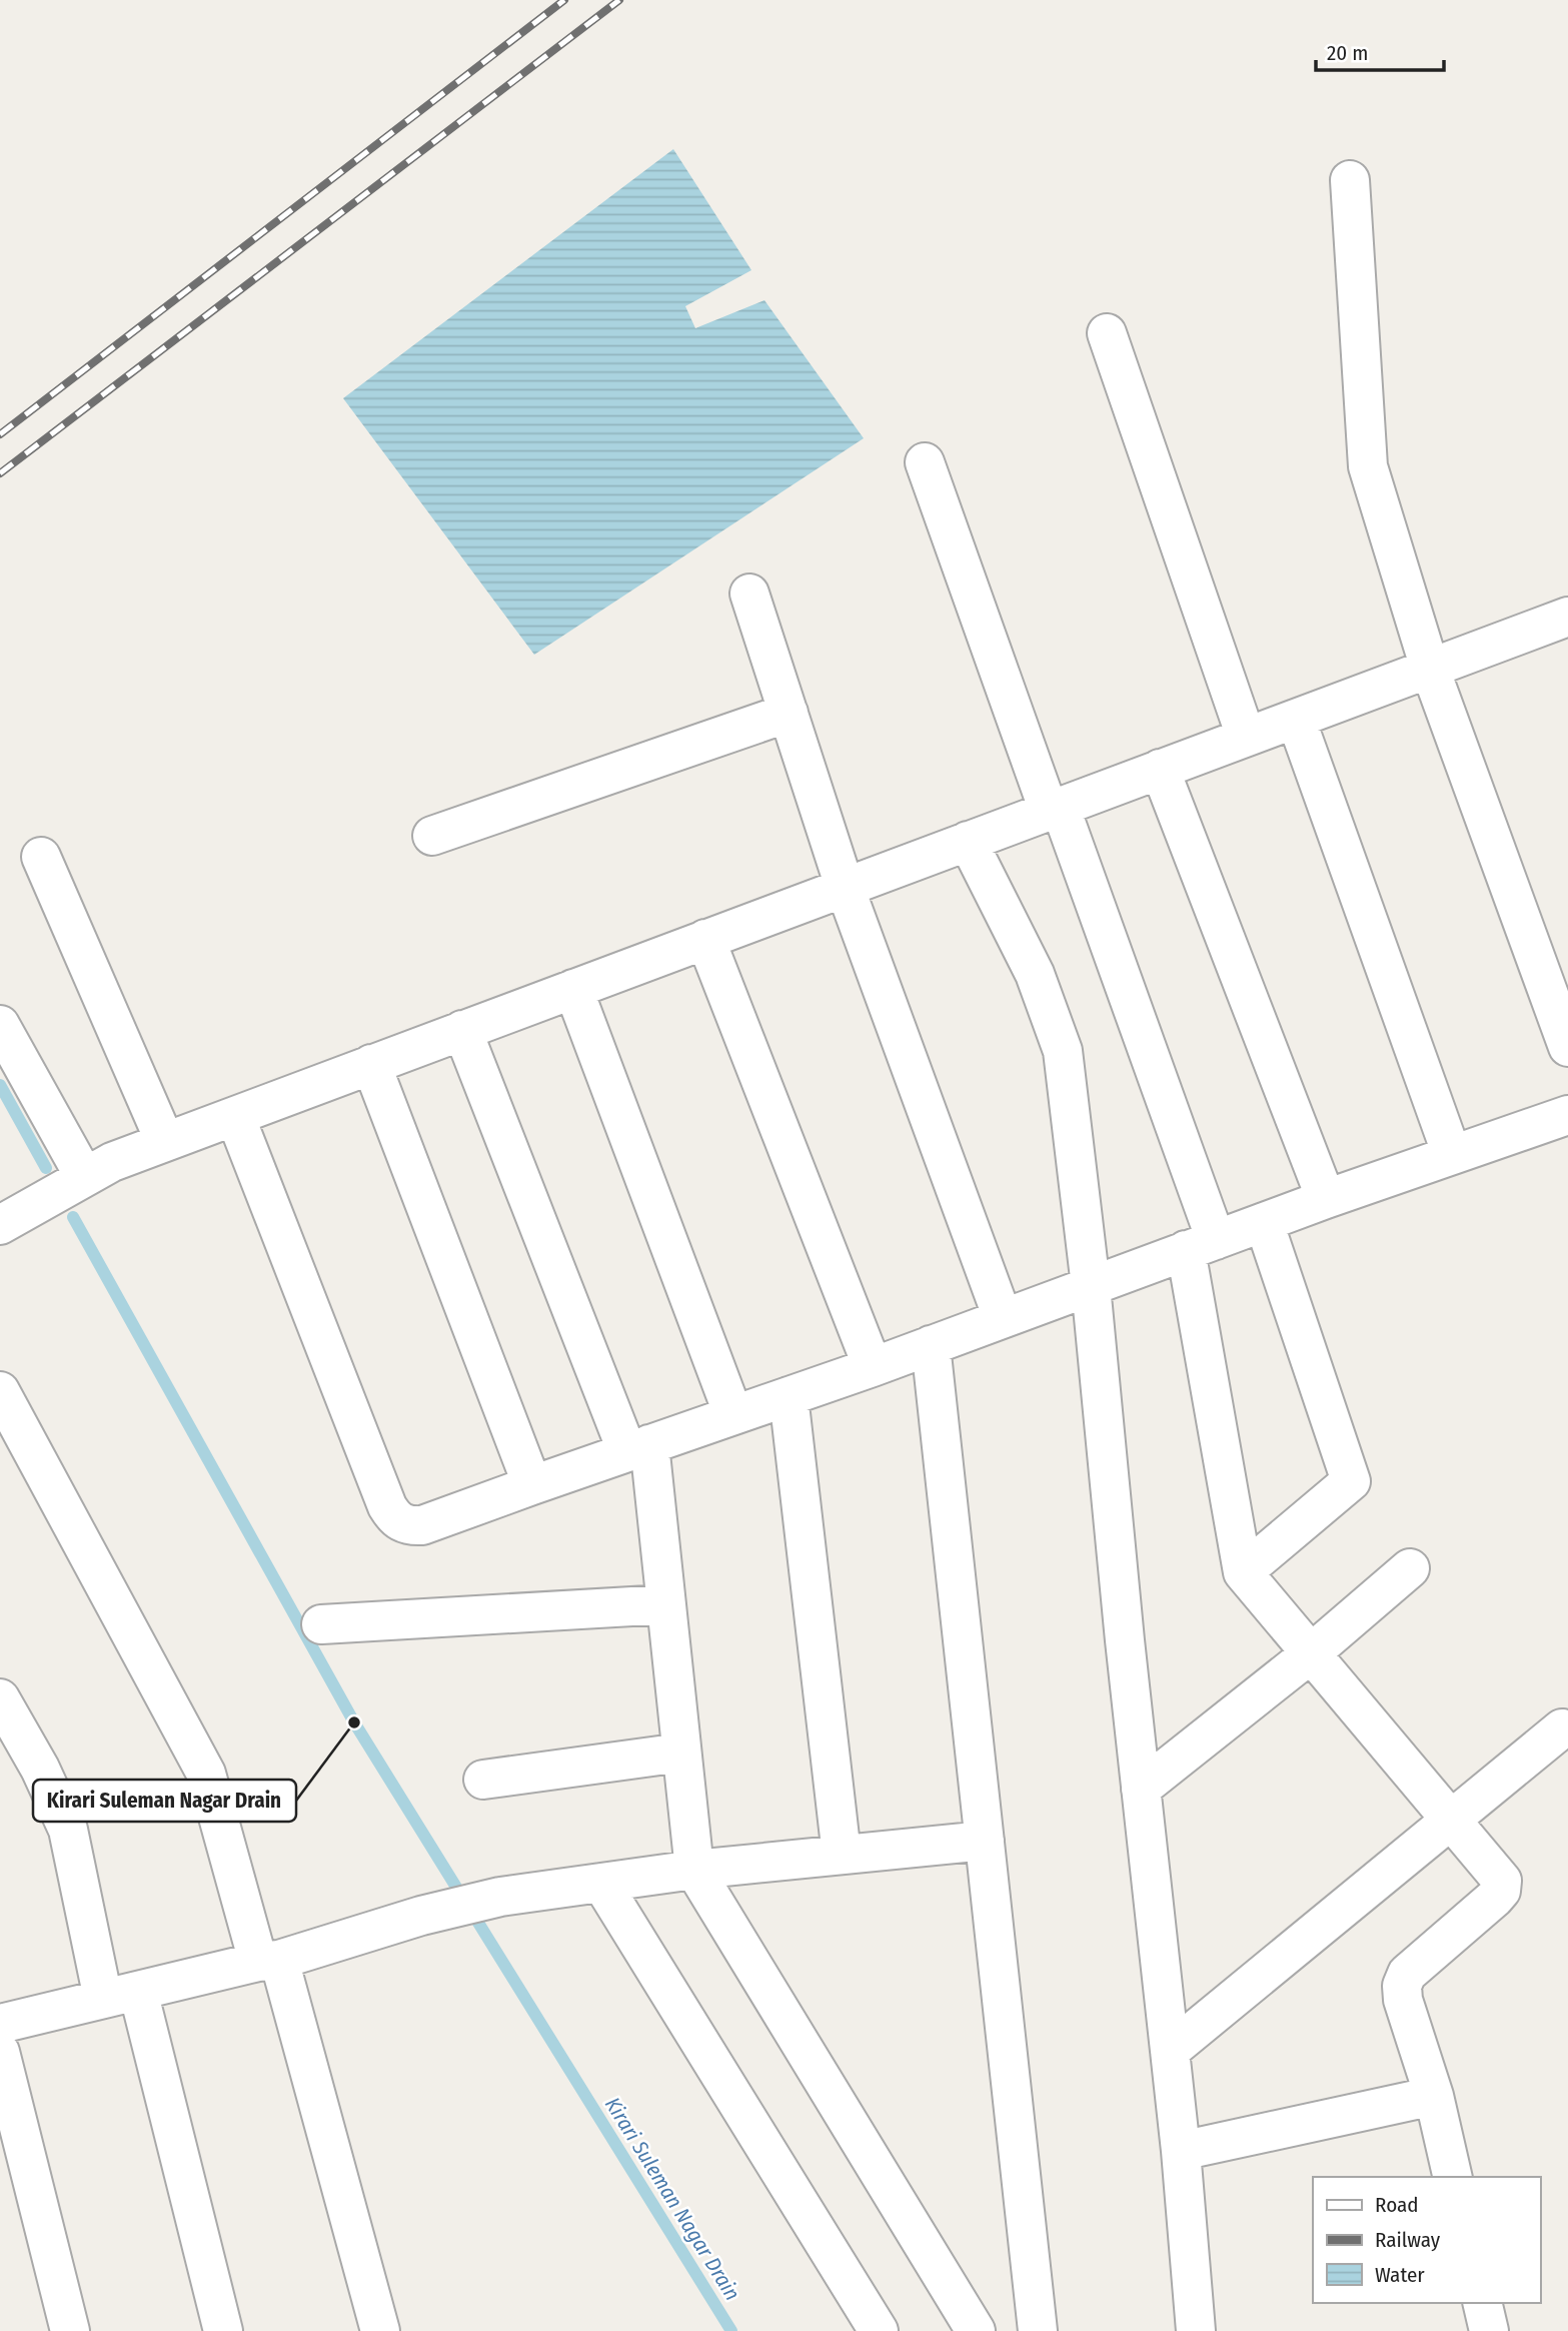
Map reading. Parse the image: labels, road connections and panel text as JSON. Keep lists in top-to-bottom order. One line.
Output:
{"water":["Kirari Suleman Nagar Drain"],"places":["Kirari Suleman Nagar Drain"],"legend":["Road","Railway","Water"],"scale_bar":"20 m"}
